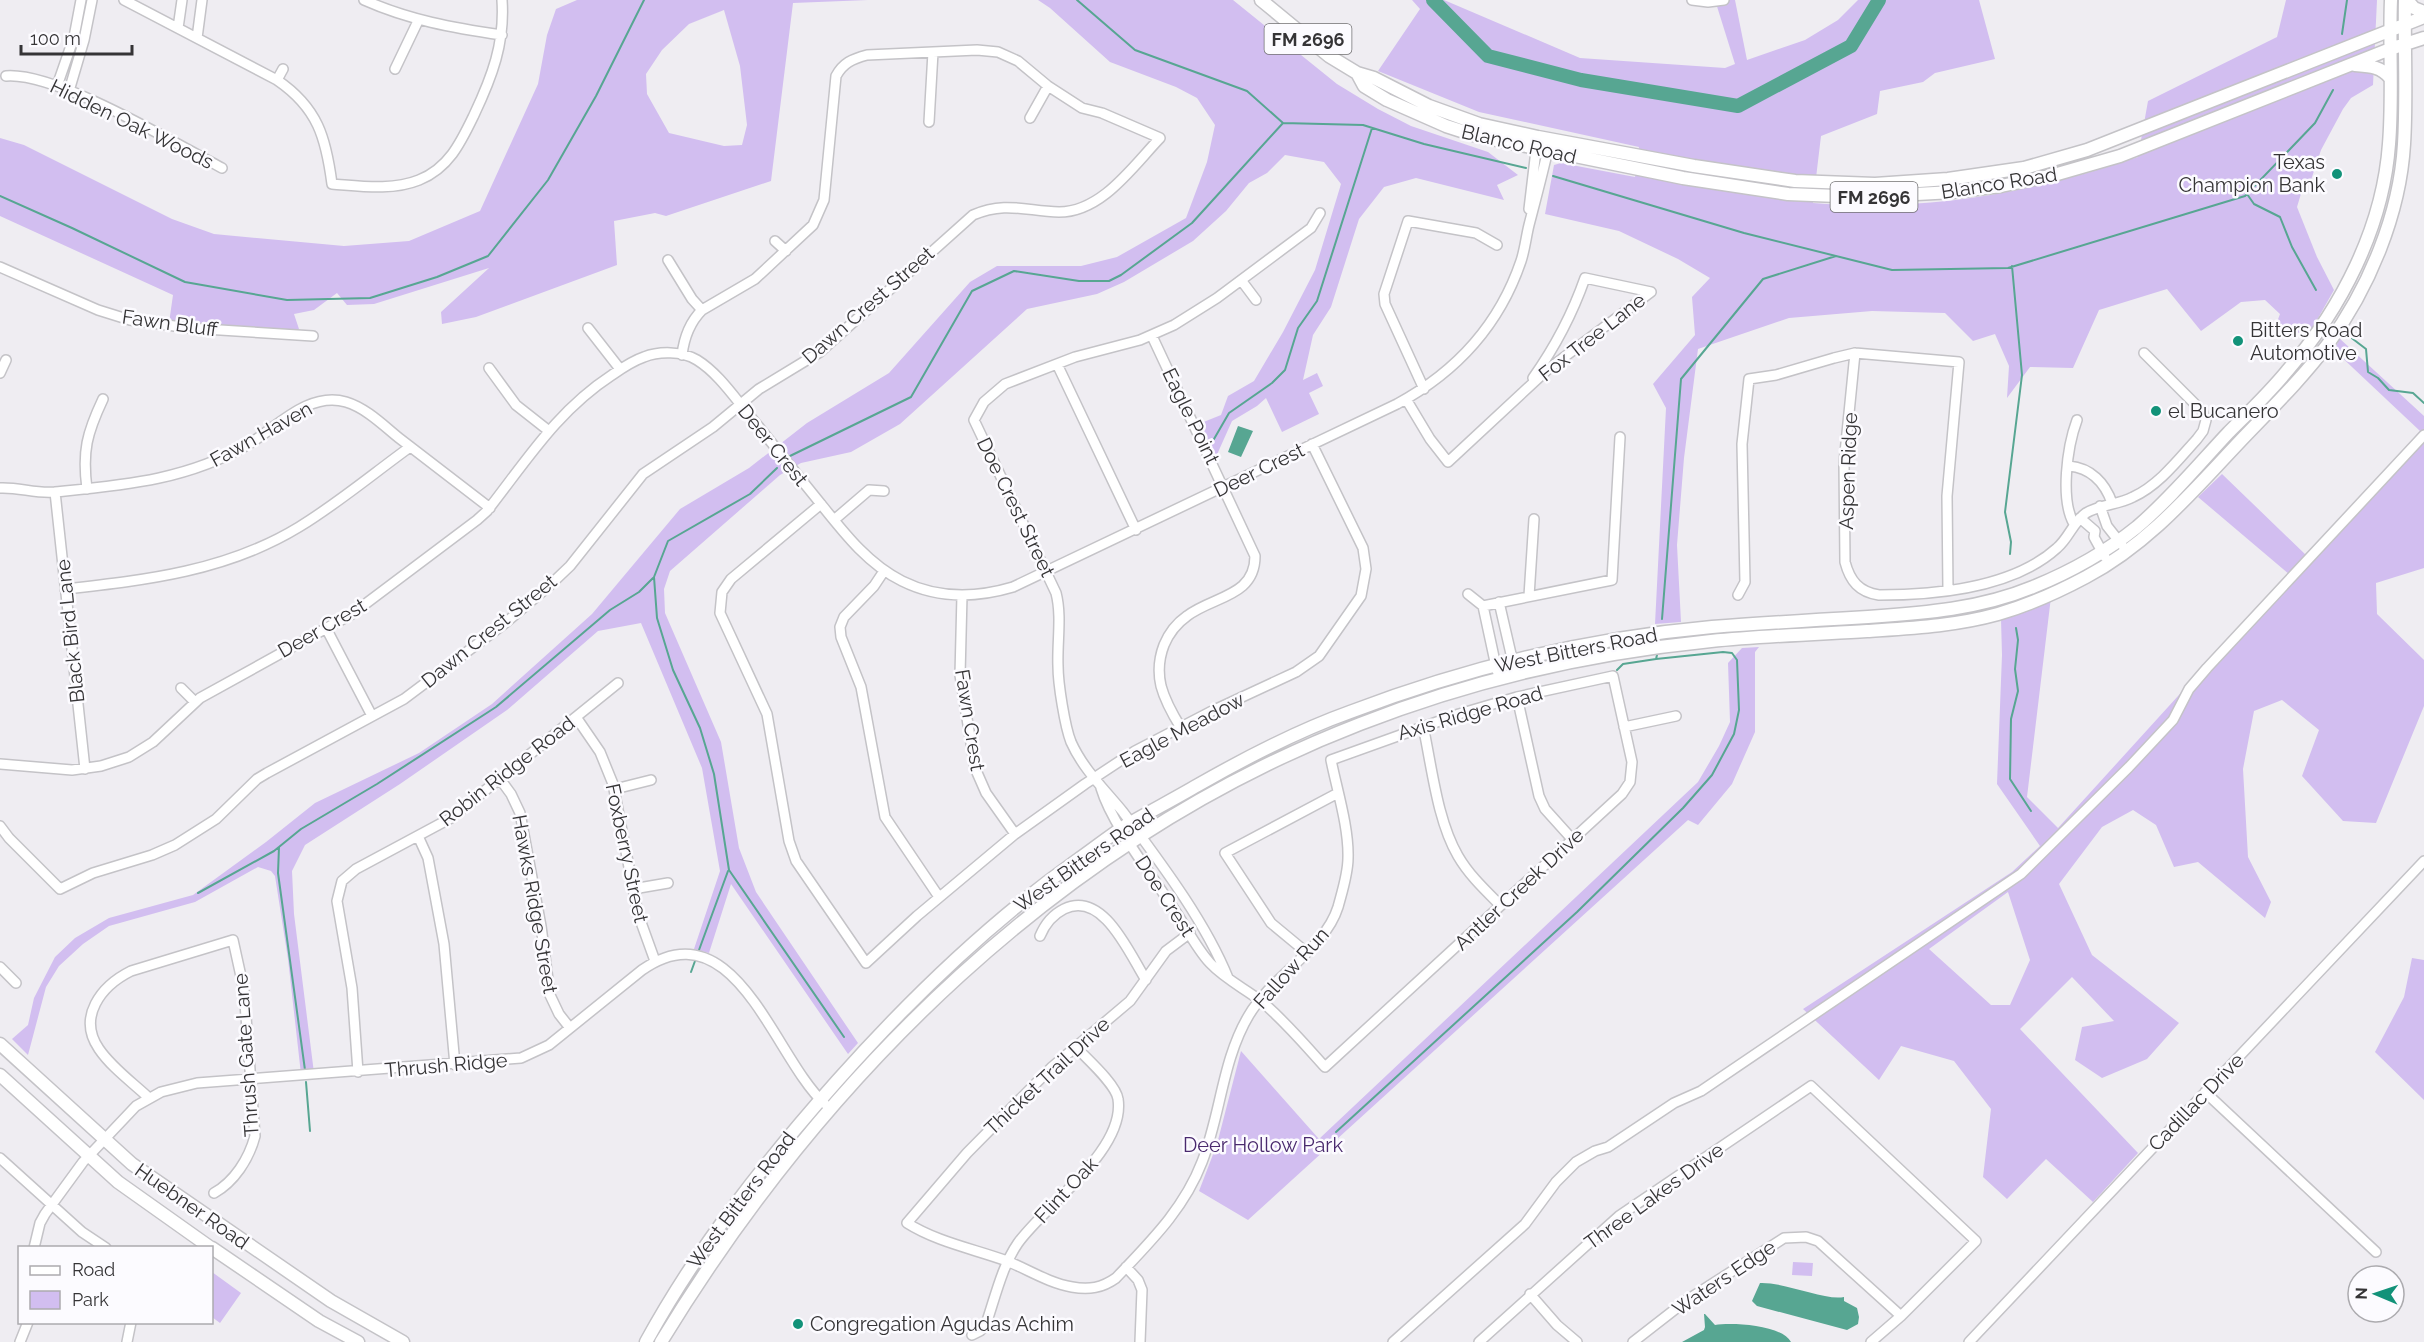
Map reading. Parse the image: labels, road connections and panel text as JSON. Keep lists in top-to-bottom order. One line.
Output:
{"streets":{"main road":["FM 2696","Blanco Road","West Bitters Road","Huebner Road"],"street":["Hidden Oak Woods","Dawn Crest Street","Fawn Bluff","Fox Tree Lane","Eagle Point","Fawn Haven","Deer Crest","Aspen Ridge","Doe Crest Street","Black Bird Lane","Axis Ridge Road","Fawn Crest","Eagle Meadow","Robin Ridge Road","Foxberry Street","Antler Creek Drive","Doe Crest","Hawks Ridge Street","Fallow Run","Thrush Gate Lane","Thrush Ridge","Thicket Trail Drive","Cadillac Drive","Flint Oak","Three Lakes Drive","Waters Edge"]},"crossings":[["Blanco Road","Deer Crest"],["Blanco Road","West Bitters Road"],["Dawn Crest Street","Deer Crest"],["Fox Tree Lane","Deer Crest"],["Eagle Point","Deer Crest"],["Eagle Point","Doe Crest Street"],["Eagle Point","Eagle Meadow"],["Fawn Haven","Deer Crest"],["Fawn Haven","Black Bird Lane"],["Deer Crest","Doe Crest Street"],["Deer Crest","Black Bird Lane"],["Deer Crest","Fawn Crest"],["Deer Crest","Eagle Meadow"],["Doe Crest Street","Eagle Meadow"],["Doe Crest Street","Doe Crest"],["West Bitters Road","Doe Crest"],["West Bitters Road","Thrush Ridge"],["Axis Ridge Road","Antler Creek Drive"],["Axis Ridge Road","Fallow Run"],["Fawn Crest","Eagle Meadow"],["Robin Ridge Road","Foxberry Street"],["Robin Ridge Road","Hawks Ridge Street"],["Robin Ridge Road","Thrush Ridge"],["Foxberry Street","Thrush Ridge"],["Antler Creek Drive","Doe Crest"],["Doe Crest","Fallow Run"],["Doe Crest","Thicket Trail Drive"],["Hawks Ridge Street","Thrush Ridge"],["Fallow Run","Thicket Trail Drive"],["Fallow Run","Flint Oak"],["Thrush Gate Lane","Thrush Ridge"],["Thrush Ridge","Huebner Road"],["Thicket Trail Drive","Flint Oak"],["Three Lakes Drive","Waters Edge"]],"parks":["Deer Hollow Park"],"places":["Texas Champion Bank","Bitters Road Automotive","el Bucanero","Congregation Agudas Achim"],"legend":["Road","Park"],"scale_bar":"100 m","north":"left"}
